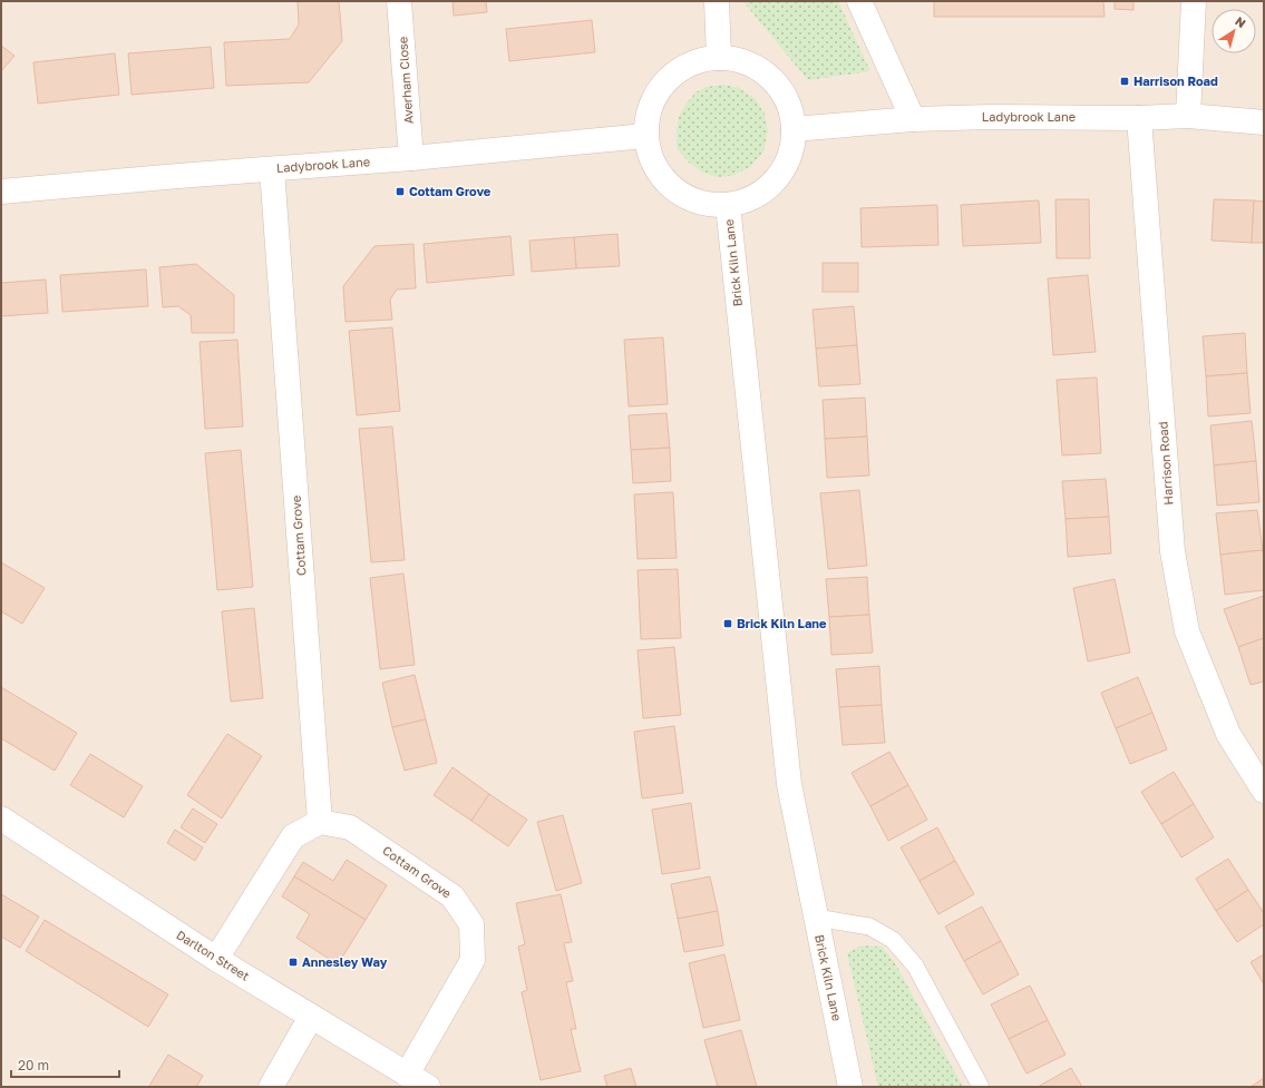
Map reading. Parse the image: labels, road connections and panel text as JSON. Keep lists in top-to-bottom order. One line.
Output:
{"streets":{"street":["Averham Close","Ladybrook Lane","Brick Kiln Lane","Harrison Road","Cottam Grove","Darlton Street"]},"crossings":[["Averham Close","Ladybrook Lane"],["Ladybrook Lane","Brick Kiln Lane"],["Ladybrook Lane","Harrison Road"],["Ladybrook Lane","Cottam Grove"],["Cottam Grove","Darlton Street"]],"places":{"transit":["Harrison Road","Cottam Grove","Brick Kiln Lane","Annesley Way"]},"scale_bar":"20 m","north":"top right"}
